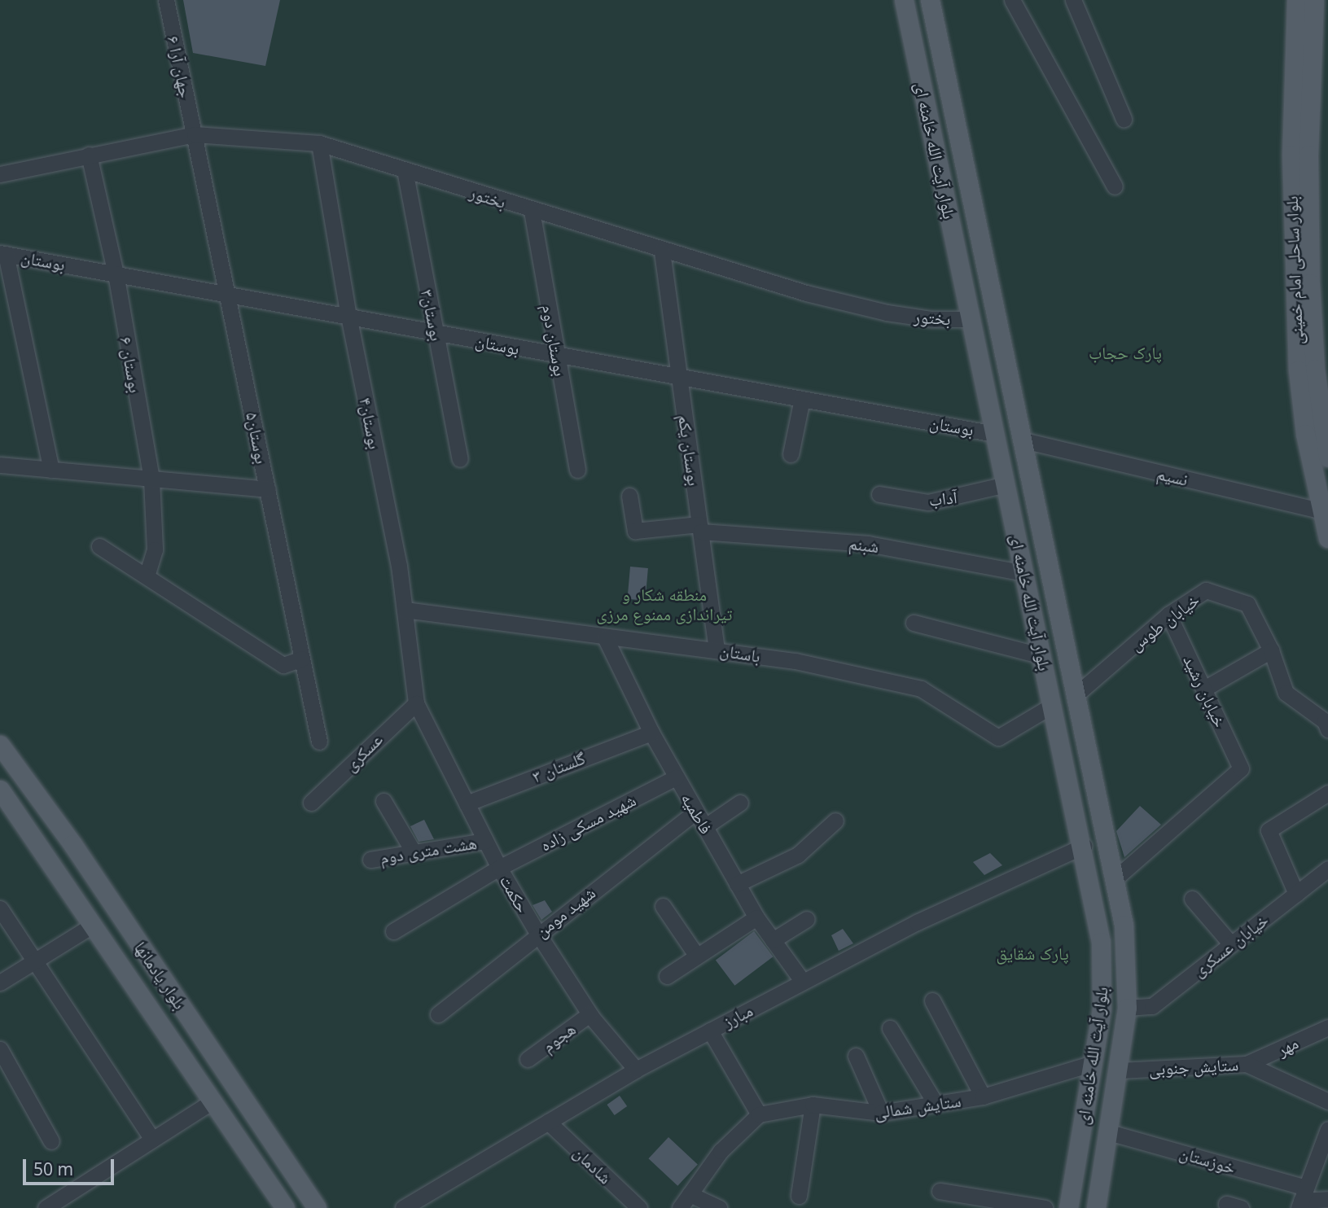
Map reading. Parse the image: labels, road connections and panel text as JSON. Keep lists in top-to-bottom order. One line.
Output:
{"streets":{"main road":["بلوار آیت الله خامنه ای","بلوار ساحلی امام خمینی","بلوار یادمانها"],"street":["جهان آرا ۶","بختور","بوستان","بوستان۳","بوستان دوم","بوستان ۶","بوستان۴","بوستان۵","بوستان یکم","نسیم","آداب","شبنم","خیابان طوس","باستان","خیابان رشید","عسکری","گلستان ۳","فاطمیه","شهید مسکی زاده","هشت متری دوم","حکمت","شهید مومن","خیابان عسکری","مبارز","هجوم","مهر","ستایش جنوبی","ستایش شمالی","خوزستان","شادمان"]},"crossings":[["جهان آرا ۶","بختور"],["جهان آرا ۶","بوستان۵"],["بلوار آیت الله خامنه ای","بختور"],["بلوار آیت الله خامنه ای","بوستان"],["بلوار آیت الله خامنه ای","نسیم"],["بلوار آیت الله خامنه ای","آداب"],["بلوار آیت الله خامنه ای","شبنم"],["بلوار آیت الله خامنه ای","خیابان طوس"],["بلوار آیت الله خامنه ای","باستان"],["بلوار آیت الله خامنه ای","خیابان رشید"],["بلوار آیت الله خامنه ای","خیابان عسکری"],["بلوار آیت الله خامنه ای","مبارز"],["بلوار آیت الله خامنه ای","ستایش جنوبی"],["بلوار آیت الله خامنه ای","ستایش شمالی"],["بلوار آیت الله خامنه ای","خوزستان"],["بختور","بوستان۳"],["بختور","بوستان دوم"],["بختور","بوستان ۶"],["بختور","بوستان۴"],["بختور","بوستان۵"],["بختور","بوستان یکم"],["بوستان","بوستان۳"],["بوستان","بوستان دوم"],["بوستان","بوستان ۶"],["بوستان","بوستان۴"],["بوستان","بوستان۵"],["بوستان","بوستان یکم"],["بلوار ساحلی امام خمینی","نسیم"],["بوستان۴","باستان"],["بوستان۴","عسکری"],["بوستان۴","حکمت"],["بوستان یکم","شبنم"],["بوستان یکم","باستان"],["خیابان طوس","خیابان رشید"],["باستان","فاطمیه"],["عسکری","حکمت"],["گلستان ۳","فاطمیه"],["گلستان ۳","حکمت"],["فاطمیه","شهید مسکی زاده"],["فاطمیه","شهید مومن"],["فاطمیه","مبارز"],["شهید مسکی زاده","حکمت"],["هشت متری دوم","حکمت"],["حکمت","شهید مومن"],["حکمت","مبارز"],["حکمت","هجوم"],["مبارز","شادمان"],["مهر","ستایش جنوبی"]],"parks":["پارک حجاب","منطقه شکار و تیراندازی ممنوع مرزی","پارک شقایق"],"scale_bar":"50 m"}
